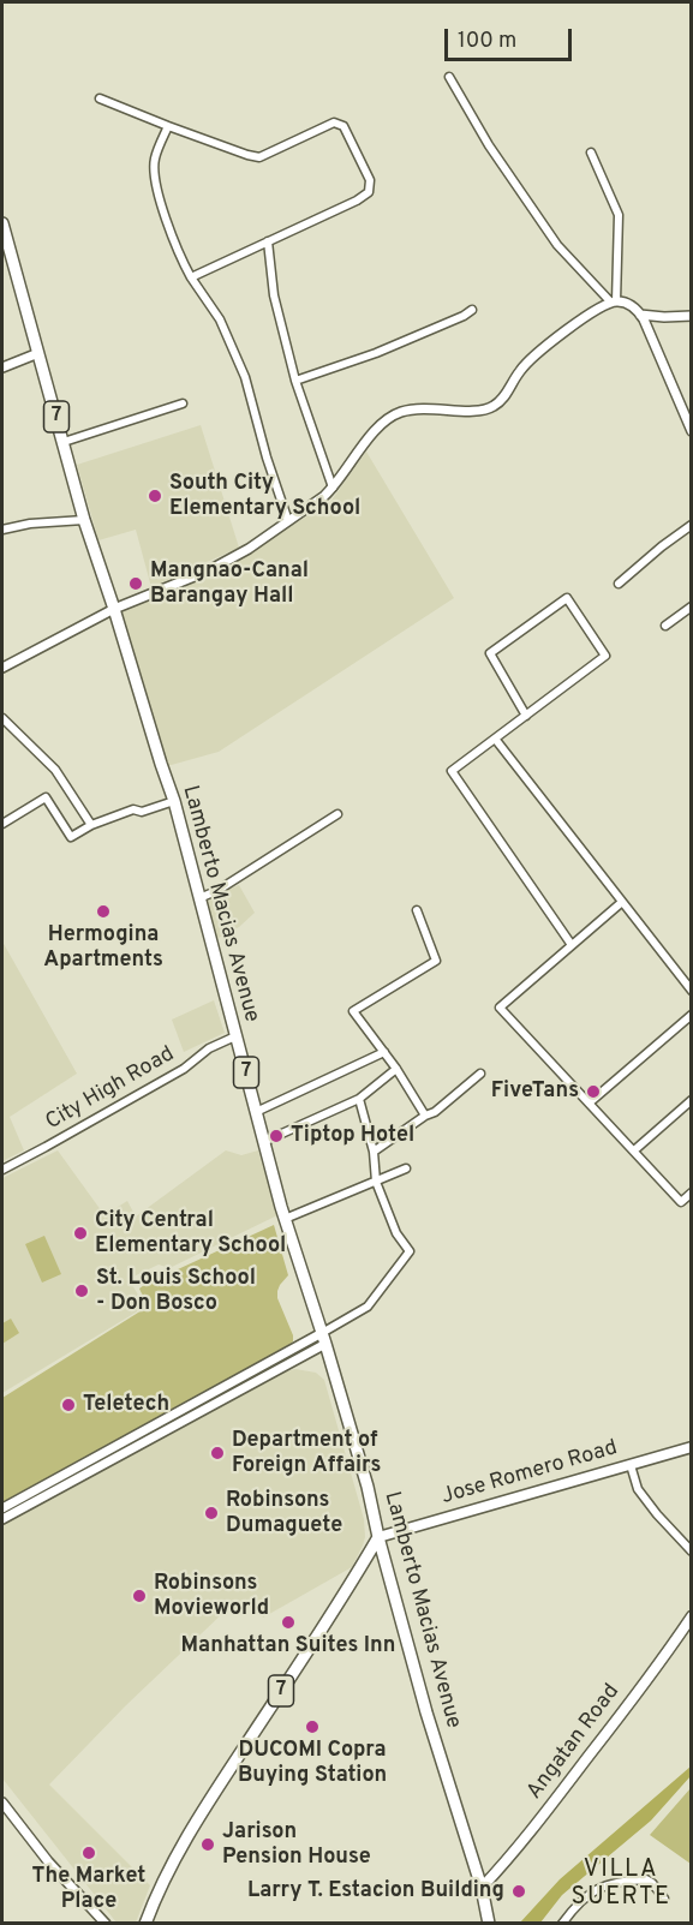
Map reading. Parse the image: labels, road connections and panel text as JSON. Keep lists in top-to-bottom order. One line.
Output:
{"streets":{"main road":["7","Lamberto Macias Avenue","Jose Romero Road","Angatan Road"],"street":["City High Road"]},"crossings":[["7","Lamberto Macias Avenue"],["7","Jose Romero Road"],["7","Angatan Road"],["Lamberto Macias Avenue","City High Road"],["Lamberto Macias Avenue","Jose Romero Road"],["Lamberto Macias Avenue","Angatan Road"]],"districts":["VILLA SUERTE"],"places":["South City Elementary School","Mangnao-Canal Barangay Hall","Hermogina Apartments","FiveTans","Tiptop Hotel","City Central Elementary School","St. Louis School - Don Bosco","Teletech","Department of Foreign Affairs","Robinsons Dumaguete","Robinsons Movieworld","Manhattan Suites Inn","DUCOMI Copra Buying Station","Jarison Pension House","The Market Place","Larry T. Estacion Building"],"scale_bar":"100 m"}
